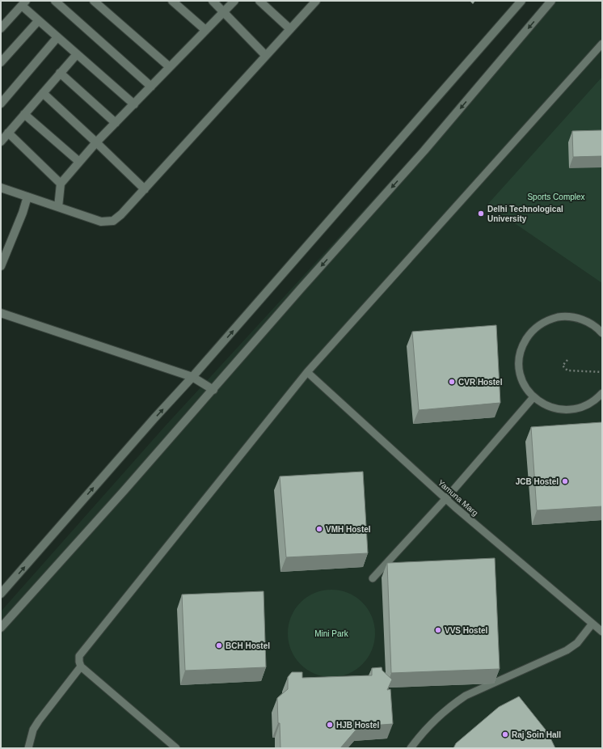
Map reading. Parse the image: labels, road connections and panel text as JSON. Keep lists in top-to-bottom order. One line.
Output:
{"streets":{"lane":["Yamuna Marg"]},"parks":["Sports Complex","Mini Park"],"places":["Delhi Technological University","CVR Hostel","JCB Hostel","VMH Hostel","VVS Hostel","BCH Hostel","HJB Hostel","Raj Soin Hall"]}
